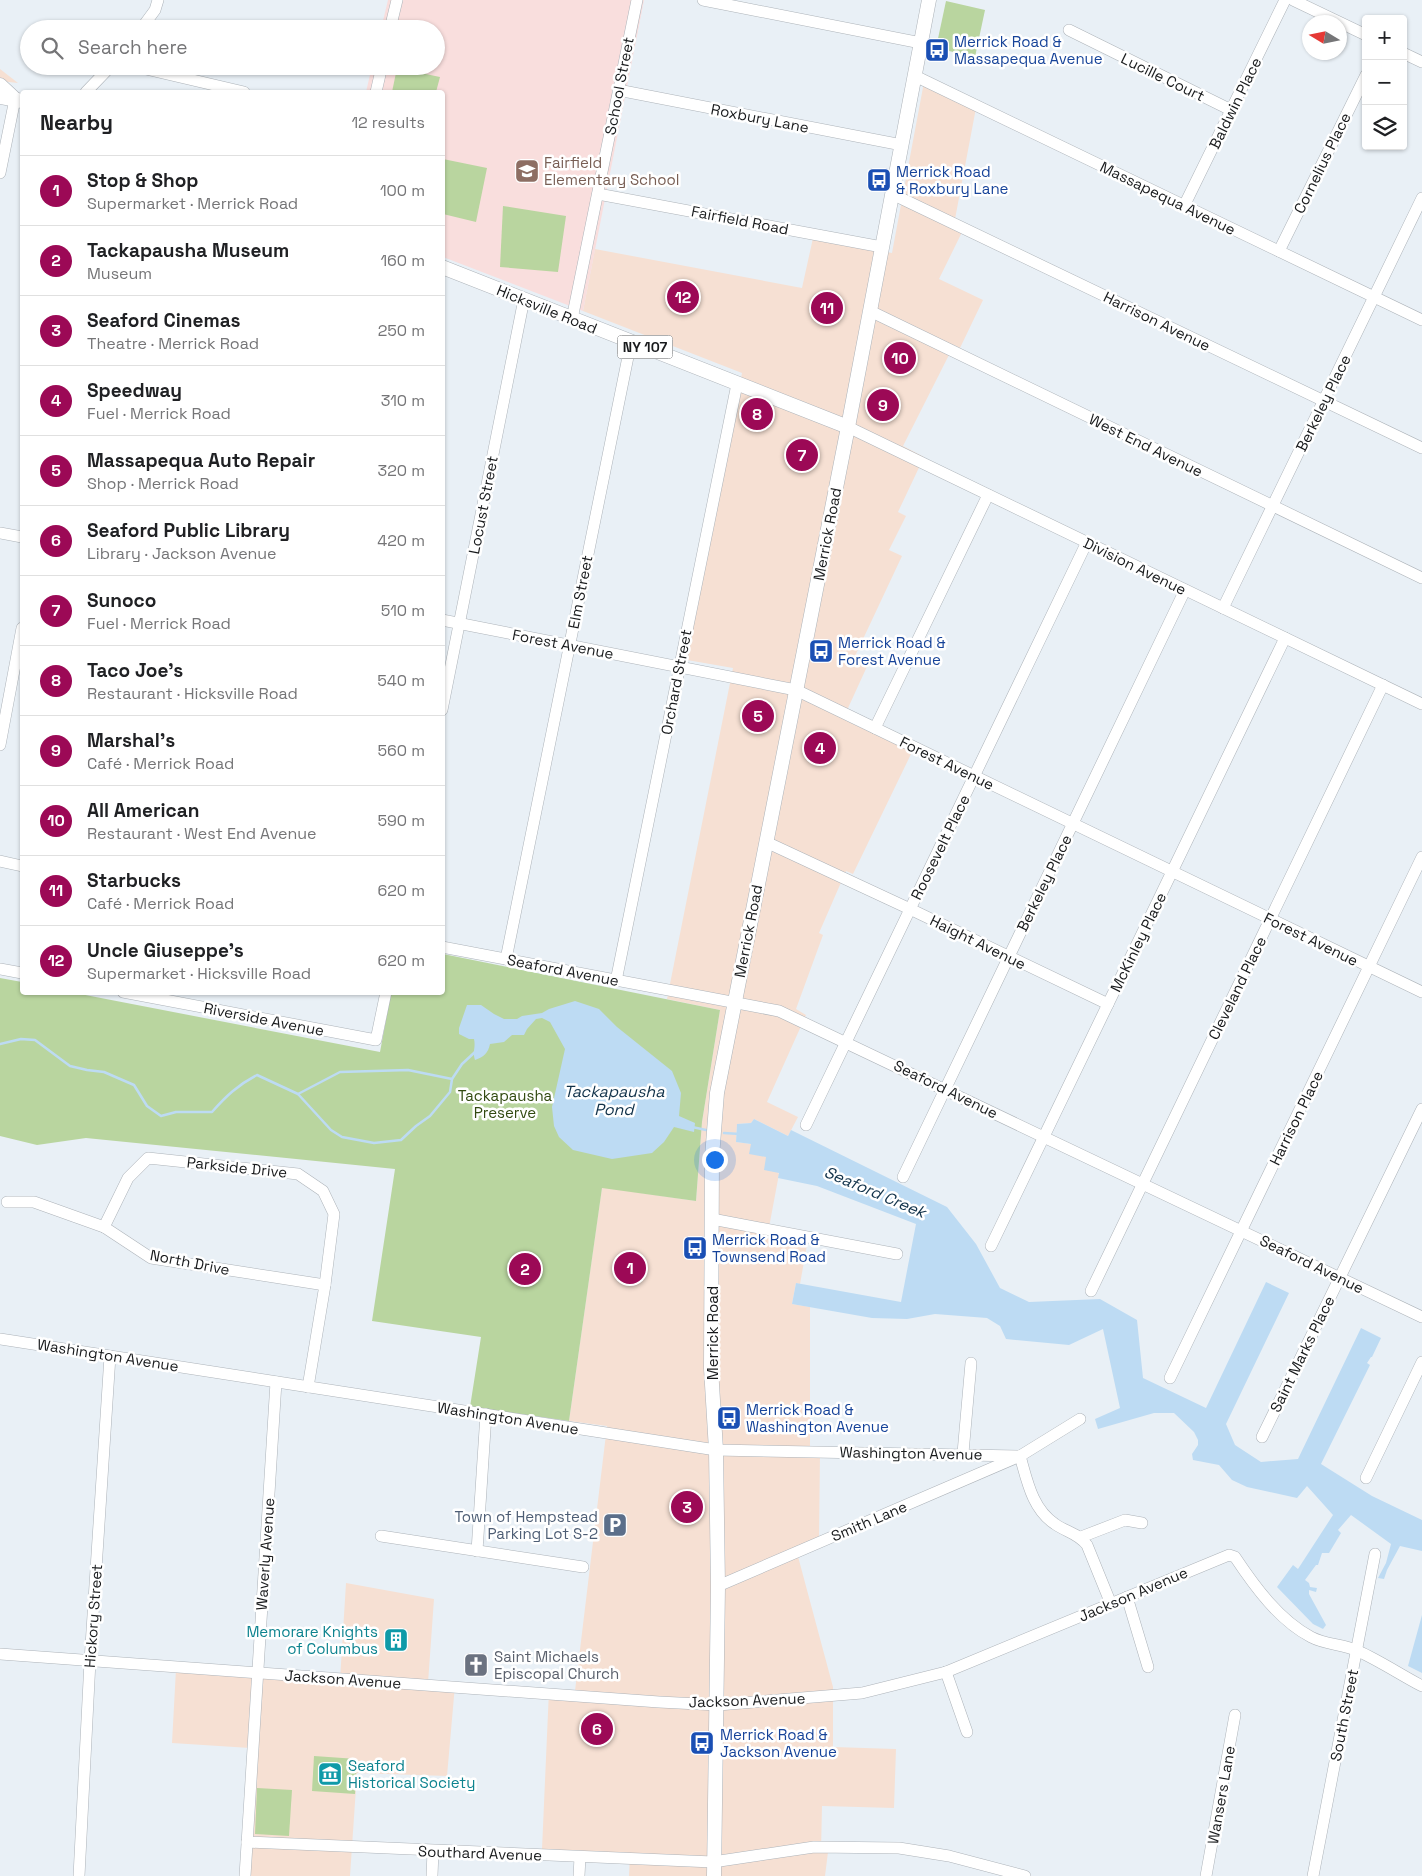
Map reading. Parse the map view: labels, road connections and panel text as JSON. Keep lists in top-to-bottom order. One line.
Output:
{"streets":{"main road":["Hicksville Road","NY 107","Merrick Road"],"street":["Lucille Court","School Street","Baldwin Place","Roxbury Lane","Cornelius Place","Massapequa Avenue","Fairfield Road","Harrison Avenue","Berkeley Place","West End Avenue","Locust Street","Division Avenue","Elm Street","Forest Avenue","Orchard Street","Roosevelt Place","Haight Avenue","McKinley Place","Seaford Avenue","Cleveland Place","Riverside Avenue","Harrison Place","Parkside Drive","North Drive","Saint Marks Place","Washington Avenue","Smith Lane","Waverly Avenue","Jackson Avenue","Hickory Street","South Street","Wansers Lane","Southard Avenue"]},"crossings":[["Lucille Court","Baldwin Place"],["School Street","Roxbury Lane"],["School Street","Fairfield Road"],["School Street","Hicksville Road"],["Baldwin Place","Massapequa Avenue"],["Roxbury Lane","Merrick Road"],["Cornelius Place","Massapequa Avenue"],["Massapequa Avenue","Berkeley Place"],["Massapequa Avenue","Merrick Road"],["Fairfield Road","Merrick Road"],["Hicksville Road","Locust Street"],["Hicksville Road","Merrick Road"],["Hicksville Road","Division Avenue"],["Hicksville Road","Elm Street"],["Hicksville Road","Orchard Street"],["Harrison Avenue","Berkeley Place"],["Harrison Avenue","Merrick Road"],["Berkeley Place","West End Avenue"],["Berkeley Place","Division Avenue"],["Berkeley Place","Forest Avenue"],["Berkeley Place","Haight Avenue"],["Berkeley Place","Seaford Avenue"],["West End Avenue","Merrick Road"],["Locust Street","Forest Avenue"],["Merrick Road","Division Avenue"],["Merrick Road","Forest Avenue"],["Merrick Road","Haight Avenue"],["Merrick Road","Seaford Avenue"],["Merrick Road","Washington Avenue"],["Merrick Road","Smith Lane"],["Merrick Road","Jackson Avenue"],["Merrick Road","Southard Avenue"],["Division Avenue","Roosevelt Place"],["Division Avenue","McKinley Place"],["Division Avenue","Cleveland Place"],["Elm Street","Forest Avenue"],["Elm Street","Seaford Avenue"],["Forest Avenue","Orchard Street"],["Forest Avenue","Roosevelt Place"],["Forest Avenue","McKinley Place"],["Forest Avenue","Cleveland Place"],["Forest Avenue","Harrison Place"],["Orchard Street","Seaford Avenue"],["Roosevelt Place","Haight Avenue"],["Roosevelt Place","Seaford Avenue"],["Haight Avenue","McKinley Place"],["McKinley Place","Seaford Avenue"],["Seaford Avenue","Cleveland Place"],["Seaford Avenue","Harrison Place"],["Seaford Avenue","Saint Marks Place"],["Parkside Drive","North Drive"],["Parkside Drive","Washington Avenue"],["Washington Avenue","Smith Lane"],["Washington Avenue","Waverly Avenue"],["Washington Avenue","Hickory Street"],["Waverly Avenue","Jackson Avenue"],["Waverly Avenue","Southard Avenue"],["Jackson Avenue","Hickory Street"],["Jackson Avenue","South Street"]],"water":["Tackapausha Pond","Seaford Creek"],"parks":["Tackapausha Preserve"],"places":{"bus stop":["Merrick Road & Massapequa Avenue","Merrick Road & Roxbury Lane","Merrick Road & Forest Avenue","Merrick Road & Townsend Road","Merrick Road & Washington Avenue","Merrick Road & Jackson Avenue"],"school or university":["Fairfield Elementary School"],"parking":["Town of Hempstead Parking Lot S-2"],"building":["Memorare Knights of Columbus"],"church":["Saint Michaels Episcopal Church"],"museum":["Seaford Historical Society"]},"north":"left","page":{"map_buttons":["+","−"],"search":"Search here","heading":["Nearby","12 results"],"list":[{"mark":"1","name":"Stop & Shop","note":"Supermarket · Merrick Road","value":"100 m"},{"mark":"2","name":"Tackapausha Museum","note":"Museum","value":"160 m"},{"mark":"3","name":"Seaford Cinemas","note":"Theatre · Merrick Road","value":"250 m"},{"mark":"4","name":"Speedway","note":"Fuel · Merrick Road","value":"310 m"},{"mark":"5","name":"Massapequa Auto Repair","note":"Shop · Merrick Road","value":"320 m"},{"mark":"6","name":"Seaford Public Library","note":"Library · Jackson Avenue","value":"420 m"},{"mark":"7","name":"Sunoco","note":"Fuel · Merrick Road","value":"510 m"},{"mark":"8","name":"Taco Joe's","note":"Restaurant · Hicksville Road","value":"540 m"},{"mark":"9","name":"Marshal's","note":"Café · Merrick Road","value":"560 m"},{"mark":"10","name":"All American","note":"Restaurant · West End Avenue","value":"590 m"},{"mark":"11","name":"Starbucks","note":"Café · Merrick Road","value":"620 m"},{"mark":"12","name":"Uncle Giuseppe's","note":"Supermarket · Hicksville Road","value":"620 m"}],"pins":["12","11","10","9","8","7","5","4","1","2","3","6"]}}
